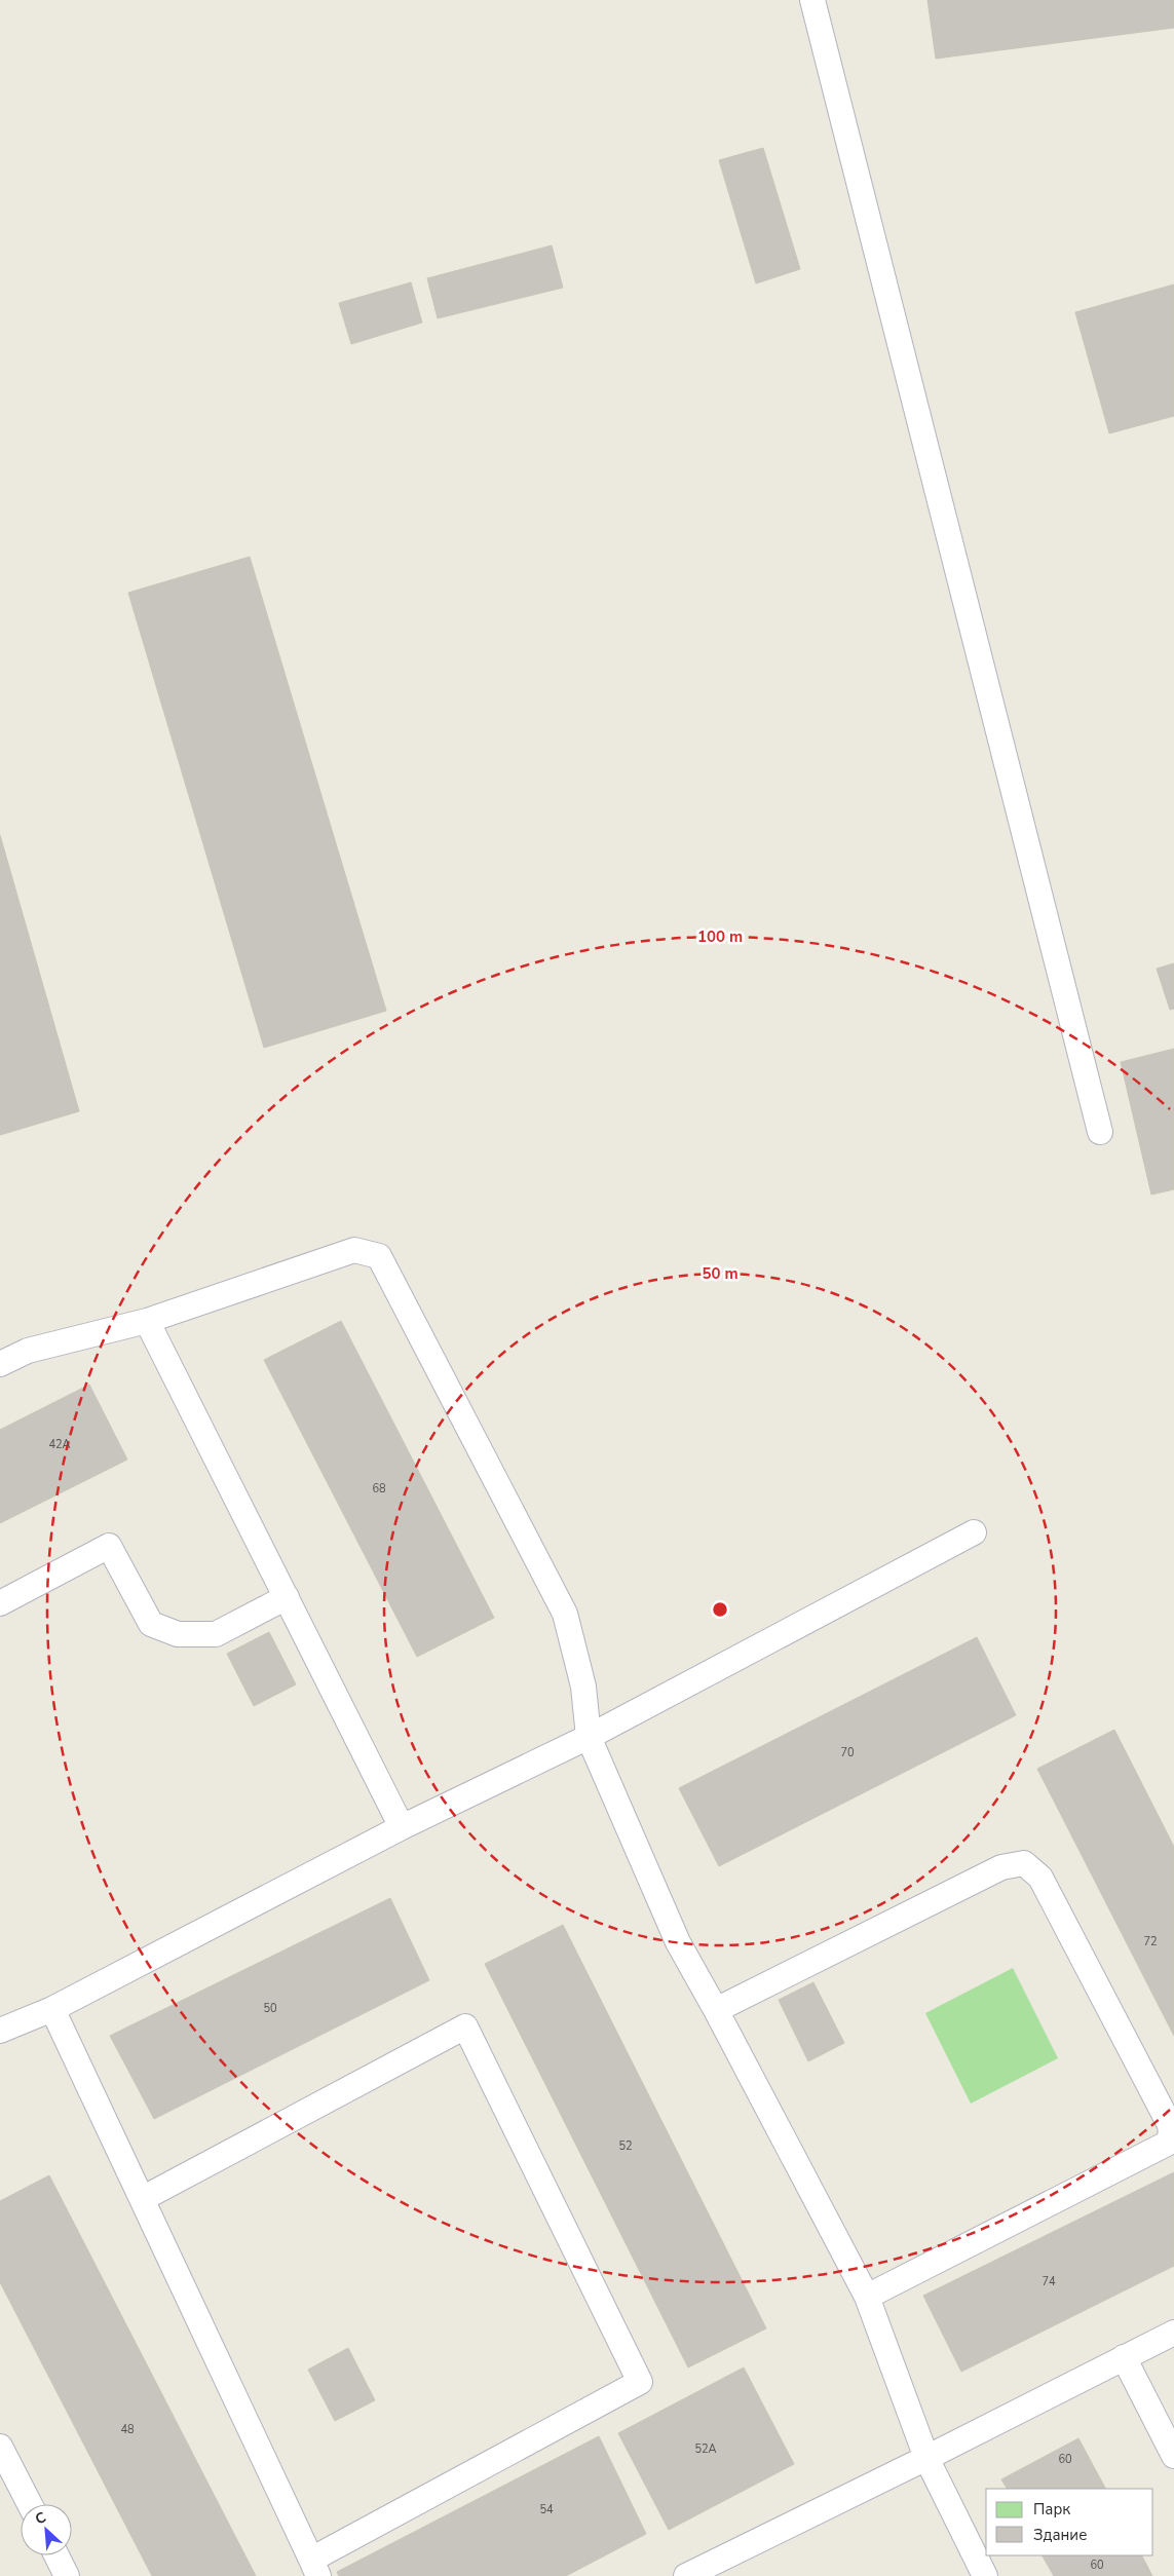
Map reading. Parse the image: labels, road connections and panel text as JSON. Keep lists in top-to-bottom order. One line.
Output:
{"house_numbers":["42А","68","70","72","50","52","74","48","52А","60","54","60"],"legend":["Парк","Здание"],"north":"top left","rings":["100 m","50 m"]}
